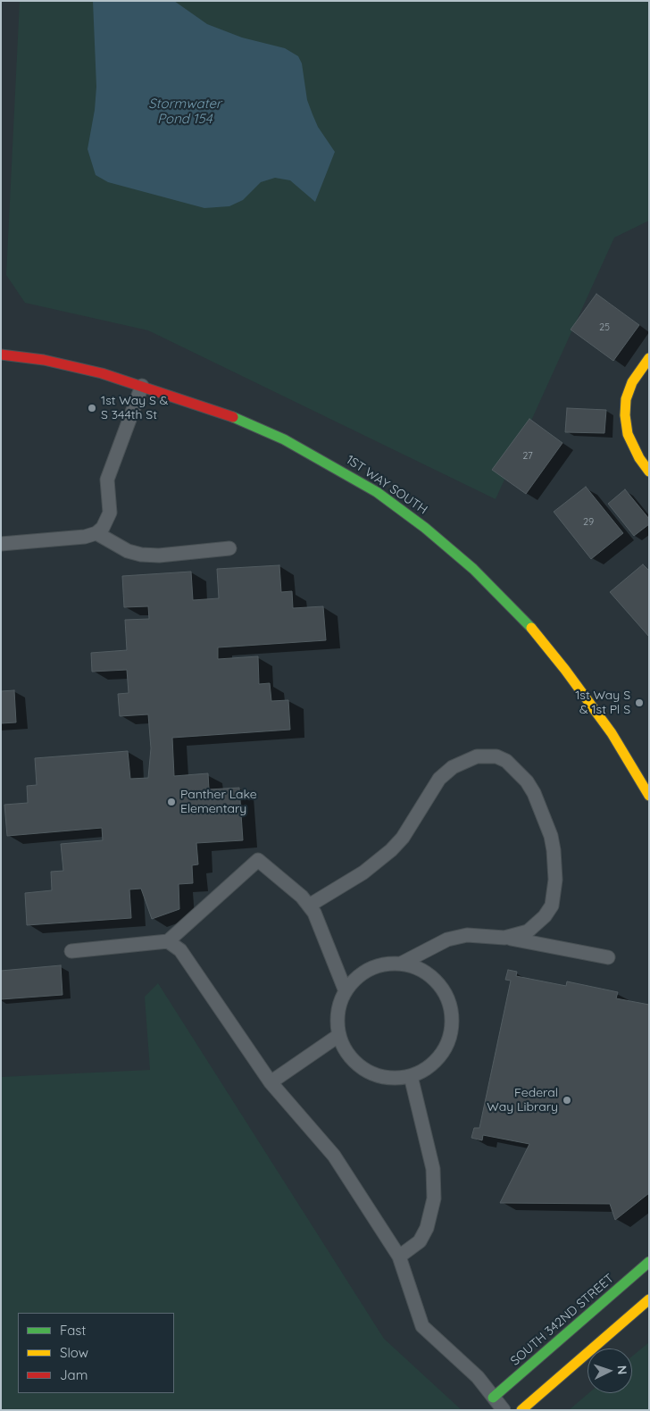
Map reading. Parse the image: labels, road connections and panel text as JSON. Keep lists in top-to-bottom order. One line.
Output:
{"streets":{"main road":["1ST WAY SOUTH","SOUTH 342ND STREET"]},"water":["Stormwater Pond 154"],"places":["1st Way S & S 344th St","1st Way S & 1st Pl S","Panther Lake Elementary","Federal Way Library"],"house_numbers":["25","27","29"],"legend":["Fast","Slow","Jam"],"north":"right"}
